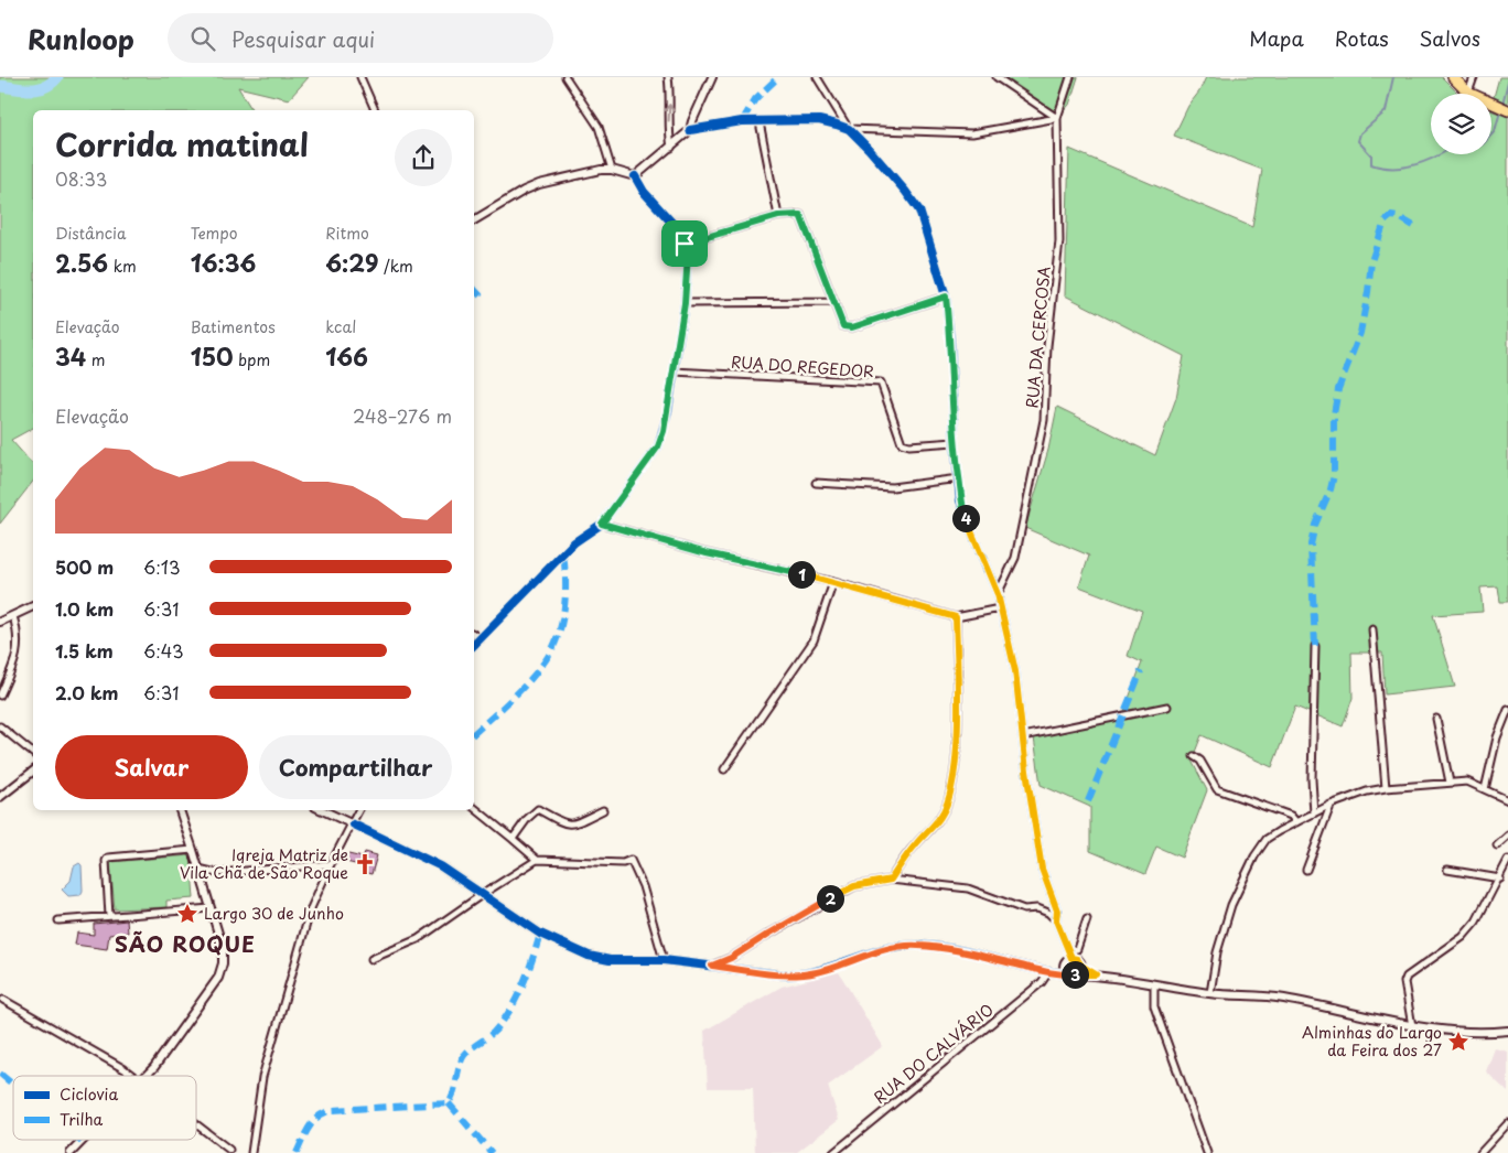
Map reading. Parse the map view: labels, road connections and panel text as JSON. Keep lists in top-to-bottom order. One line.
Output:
{"streets":{"street":["RUA DA CERCOSA","RUA DO REGEDOR","RUA DO CALVÁRIO"]},"districts":["SÃO ROQUE"],"places":{"church":["Igreja Matriz de Vila Chã de São Roque"],"place":["Largo 30 de Junho","Alminhas do Largo da Feira dos 27"]},"legend":["Ciclovia","Trilha"],"page":{"header":"Runloop","search":"Pesquisar aqui","nav":["Mapa","Rotas","Salvos"],"heading":["Corrida matinal","08:33"],"stats":[["Distância","2.56 km"],["Tempo","16:36"],["Ritmo","6:29 /km"],["Elevação","34 m"],["Batimentos","150 bpm"],["kcal","166"]],"chart":["Elevação","248–276 m"],"pins":["4","1","2","3"],"list":[{"name":"500 m","note":"6:13"},{"name":"1.0 km","note":"6:31"},{"name":"1.5 km","note":"6:43"},{"name":"2.0 km","note":"6:31"}],"buttons":["Salvar","Compartilhar"]}}
